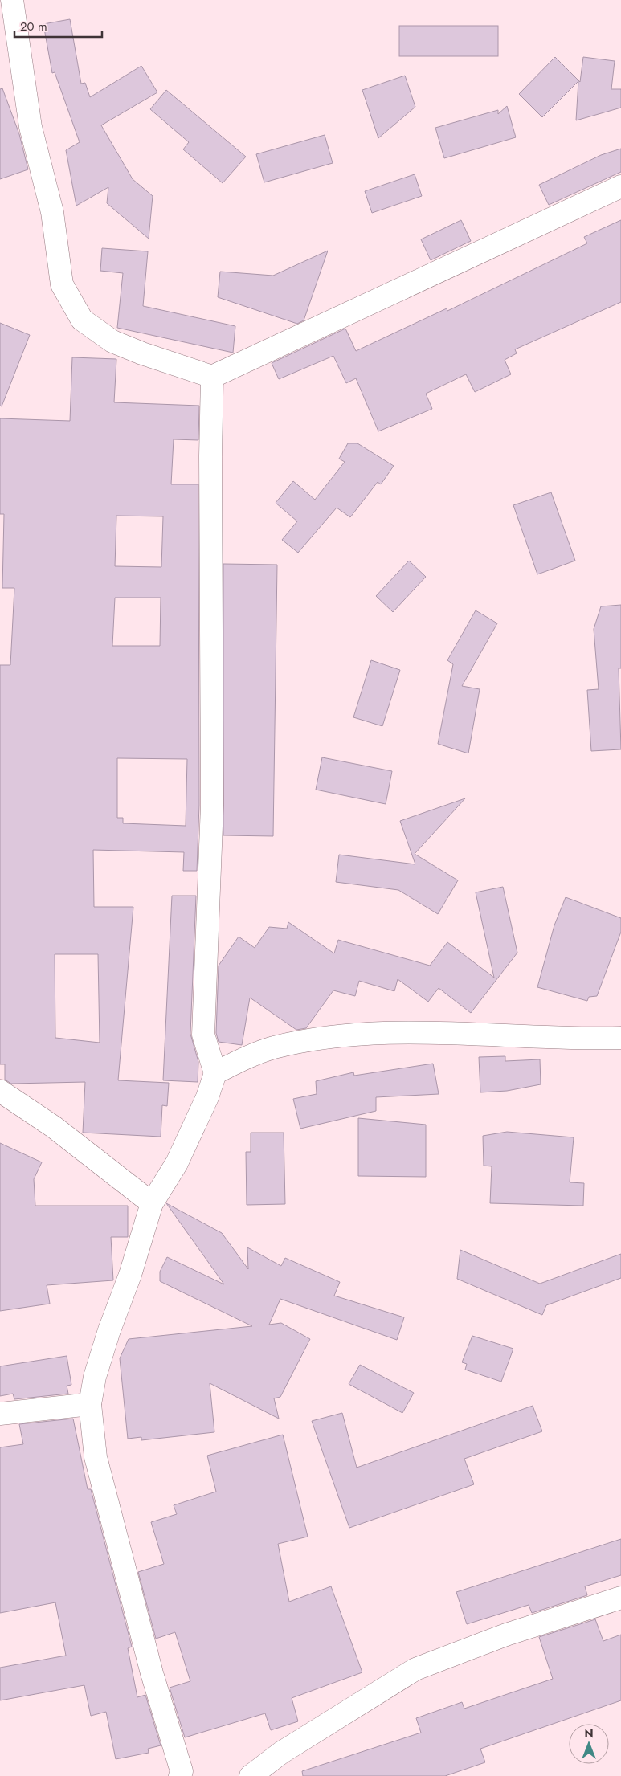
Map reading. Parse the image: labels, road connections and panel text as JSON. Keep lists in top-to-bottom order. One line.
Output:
{"scale_bar":"20 m","north":"top"}
